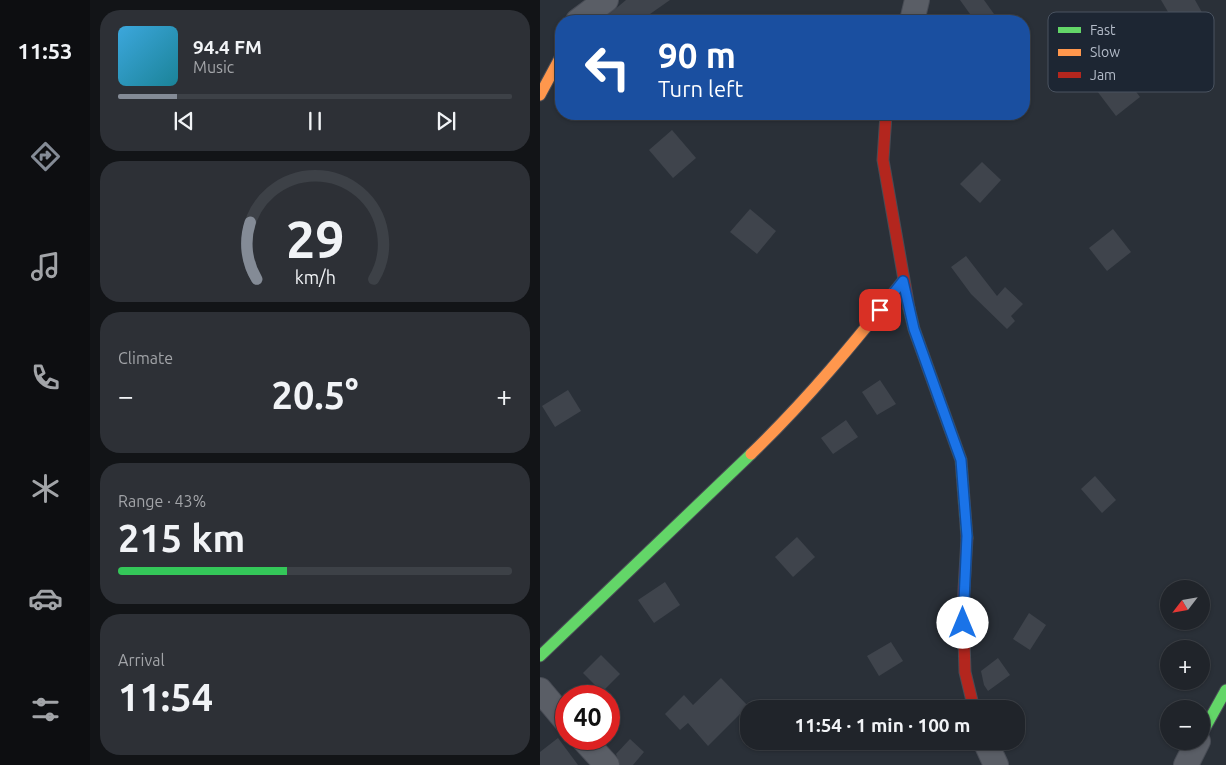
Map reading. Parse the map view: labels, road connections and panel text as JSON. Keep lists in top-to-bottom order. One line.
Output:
{"legend":["Fast","Slow","Jam"],"north":"bottom left","page":{"tabs":"11:53","turn":["90 m","Turn left"],"song":["94.4 FM","Music"],"tile":["Climate",["Range · 43%","215 km"],["Arrival","11:54"]],"heat":["−","20.5°","+"],"map_buttons":["+","−"],"limit":"40","trip":"11:54 · 1 min · 100 m","gauge":["29","km/h"]}}
